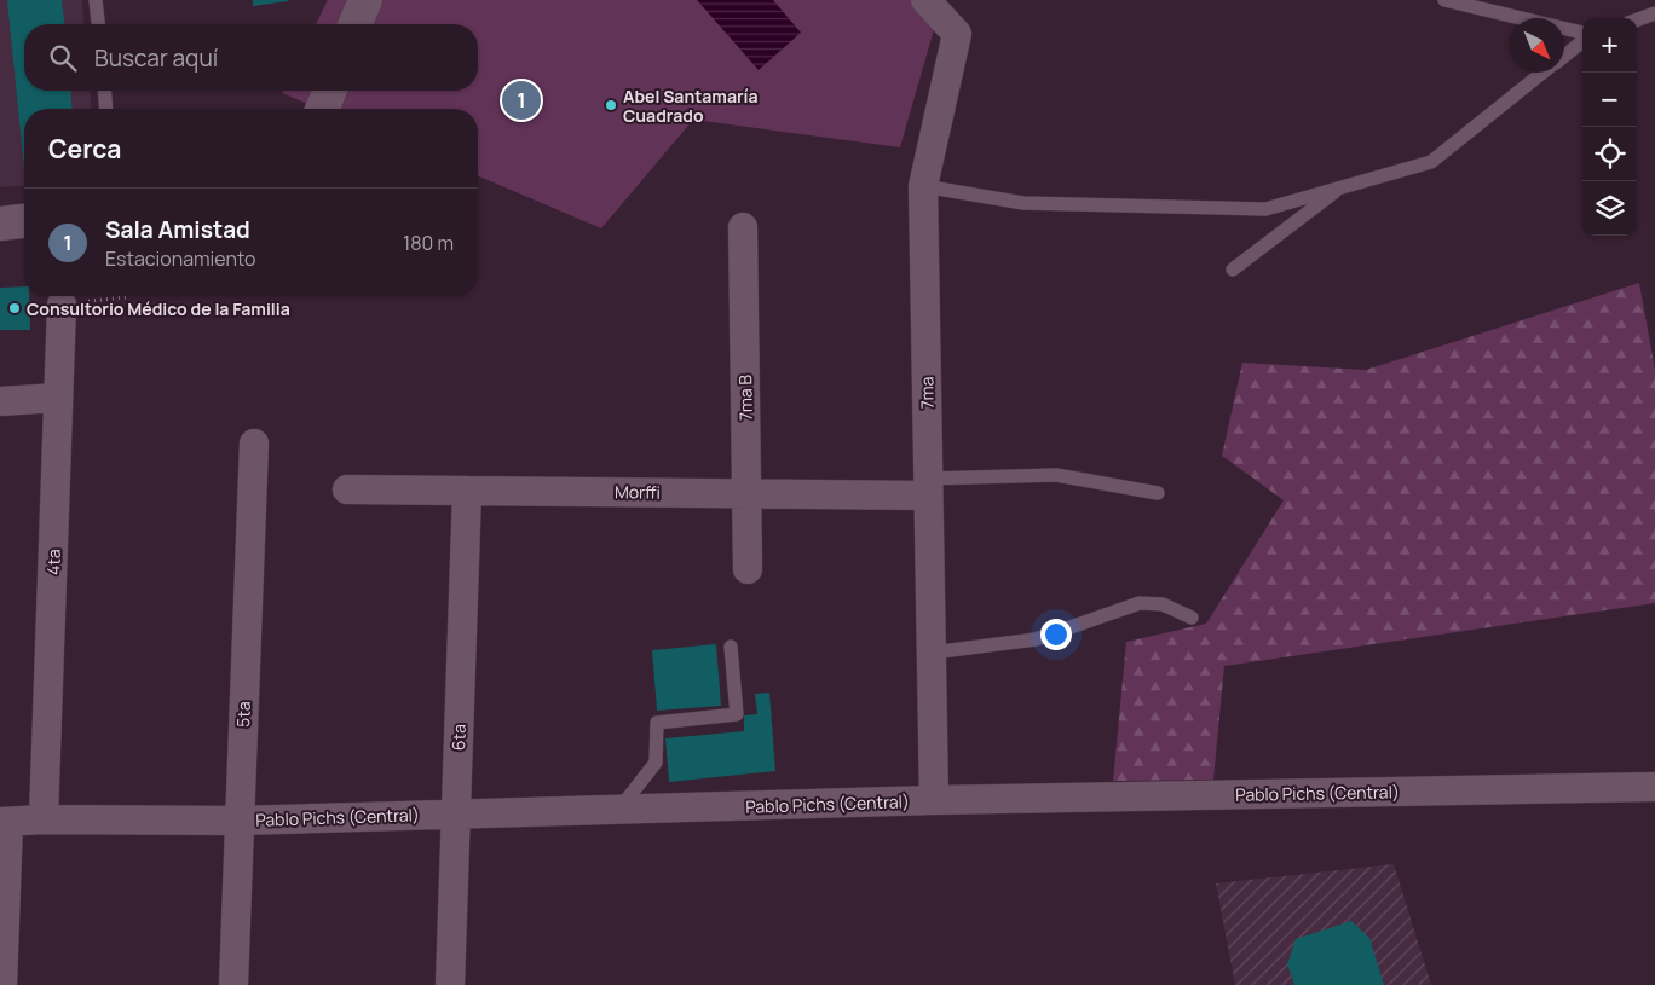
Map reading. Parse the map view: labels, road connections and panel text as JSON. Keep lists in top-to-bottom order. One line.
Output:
{"streets":{"street":["7ma","7ma B","Morffi","4ta","5ta","6ta","Pablo Pichs (Central)"]},"crossings":[["7ma","Morffi"],["7ma","Pablo Pichs (Central)"],["7ma B","Morffi"],["Morffi","6ta"],["4ta","Pablo Pichs (Central)"],["5ta","Pablo Pichs (Central)"],["6ta","Pablo Pichs (Central)"]],"places":["Abel Santamaría Cuadrado","Consultorio Médico de la Familia"],"north":"bottom right","page":{"map_buttons":["+","−"],"search":"Buscar aquí","pins":"1","heading":"Cerca","list":[{"mark":"1","name":"Sala Amistad","note":"Estacionamiento","value":"180 m"}]}}
